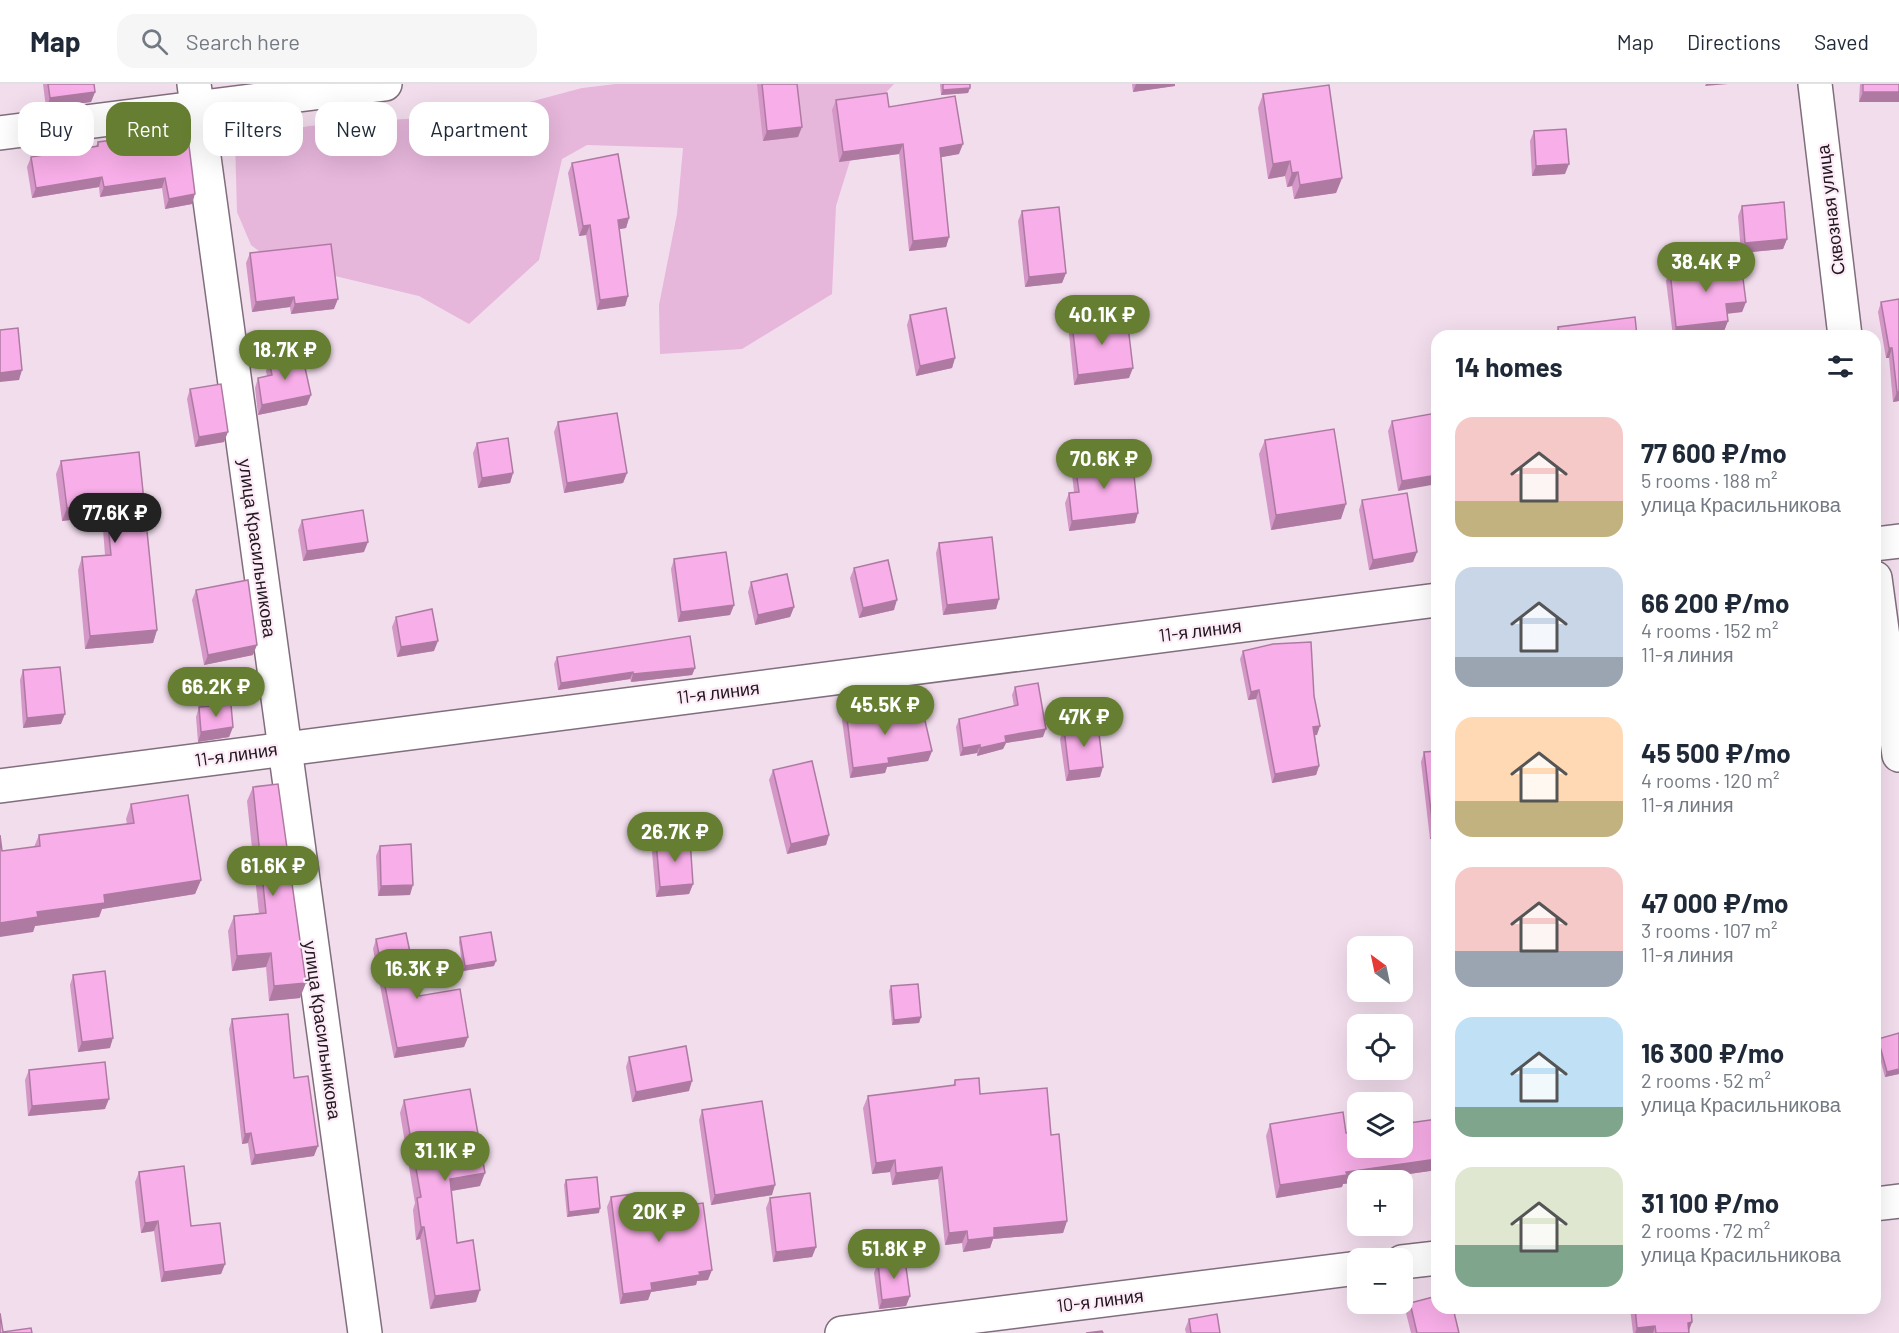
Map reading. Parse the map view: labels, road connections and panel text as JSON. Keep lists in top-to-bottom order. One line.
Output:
{"streets":{"street":["Сквозная улица","улица Красильникова","11-я линия","10-я линия"]},"crossings":[["улица Красильникова","11-я линия"]],"north":"top left","page":{"header":"Map","search":"Search here","nav":["Map","Directions","Saved"],"chip":["Buy","Rent","Filters","New","Apartment"],"price":["38.4K ₽","40.1K ₽","18.7K ₽","70.6K ₽","77.6K ₽","66.2K ₽","45.5K ₽","47K ₽","26.7K ₽","61.6K ₽","16.3K ₽","31.1K ₽","20K ₽","51.8K ₽"],"heading":"14 homes","list":[{"name":"77 600 ₽/mo","note":"5 rooms · 188 m² · улица Красильникова"},{"name":"66 200 ₽/mo","note":"4 rooms · 152 m² · 11-я линия"},{"name":"45 500 ₽/mo","note":"4 rooms · 120 m² · 11-я линия"},{"name":"47 000 ₽/mo","note":"3 rooms · 107 m² · 11-я линия"},{"name":"16 300 ₽/mo","note":"2 rooms · 52 m² · улица Красильникова"},{"name":"31 100 ₽/mo","note":"2 rooms · 72 m² · улица Красильникова"}],"map_buttons":["+","−"]}}
